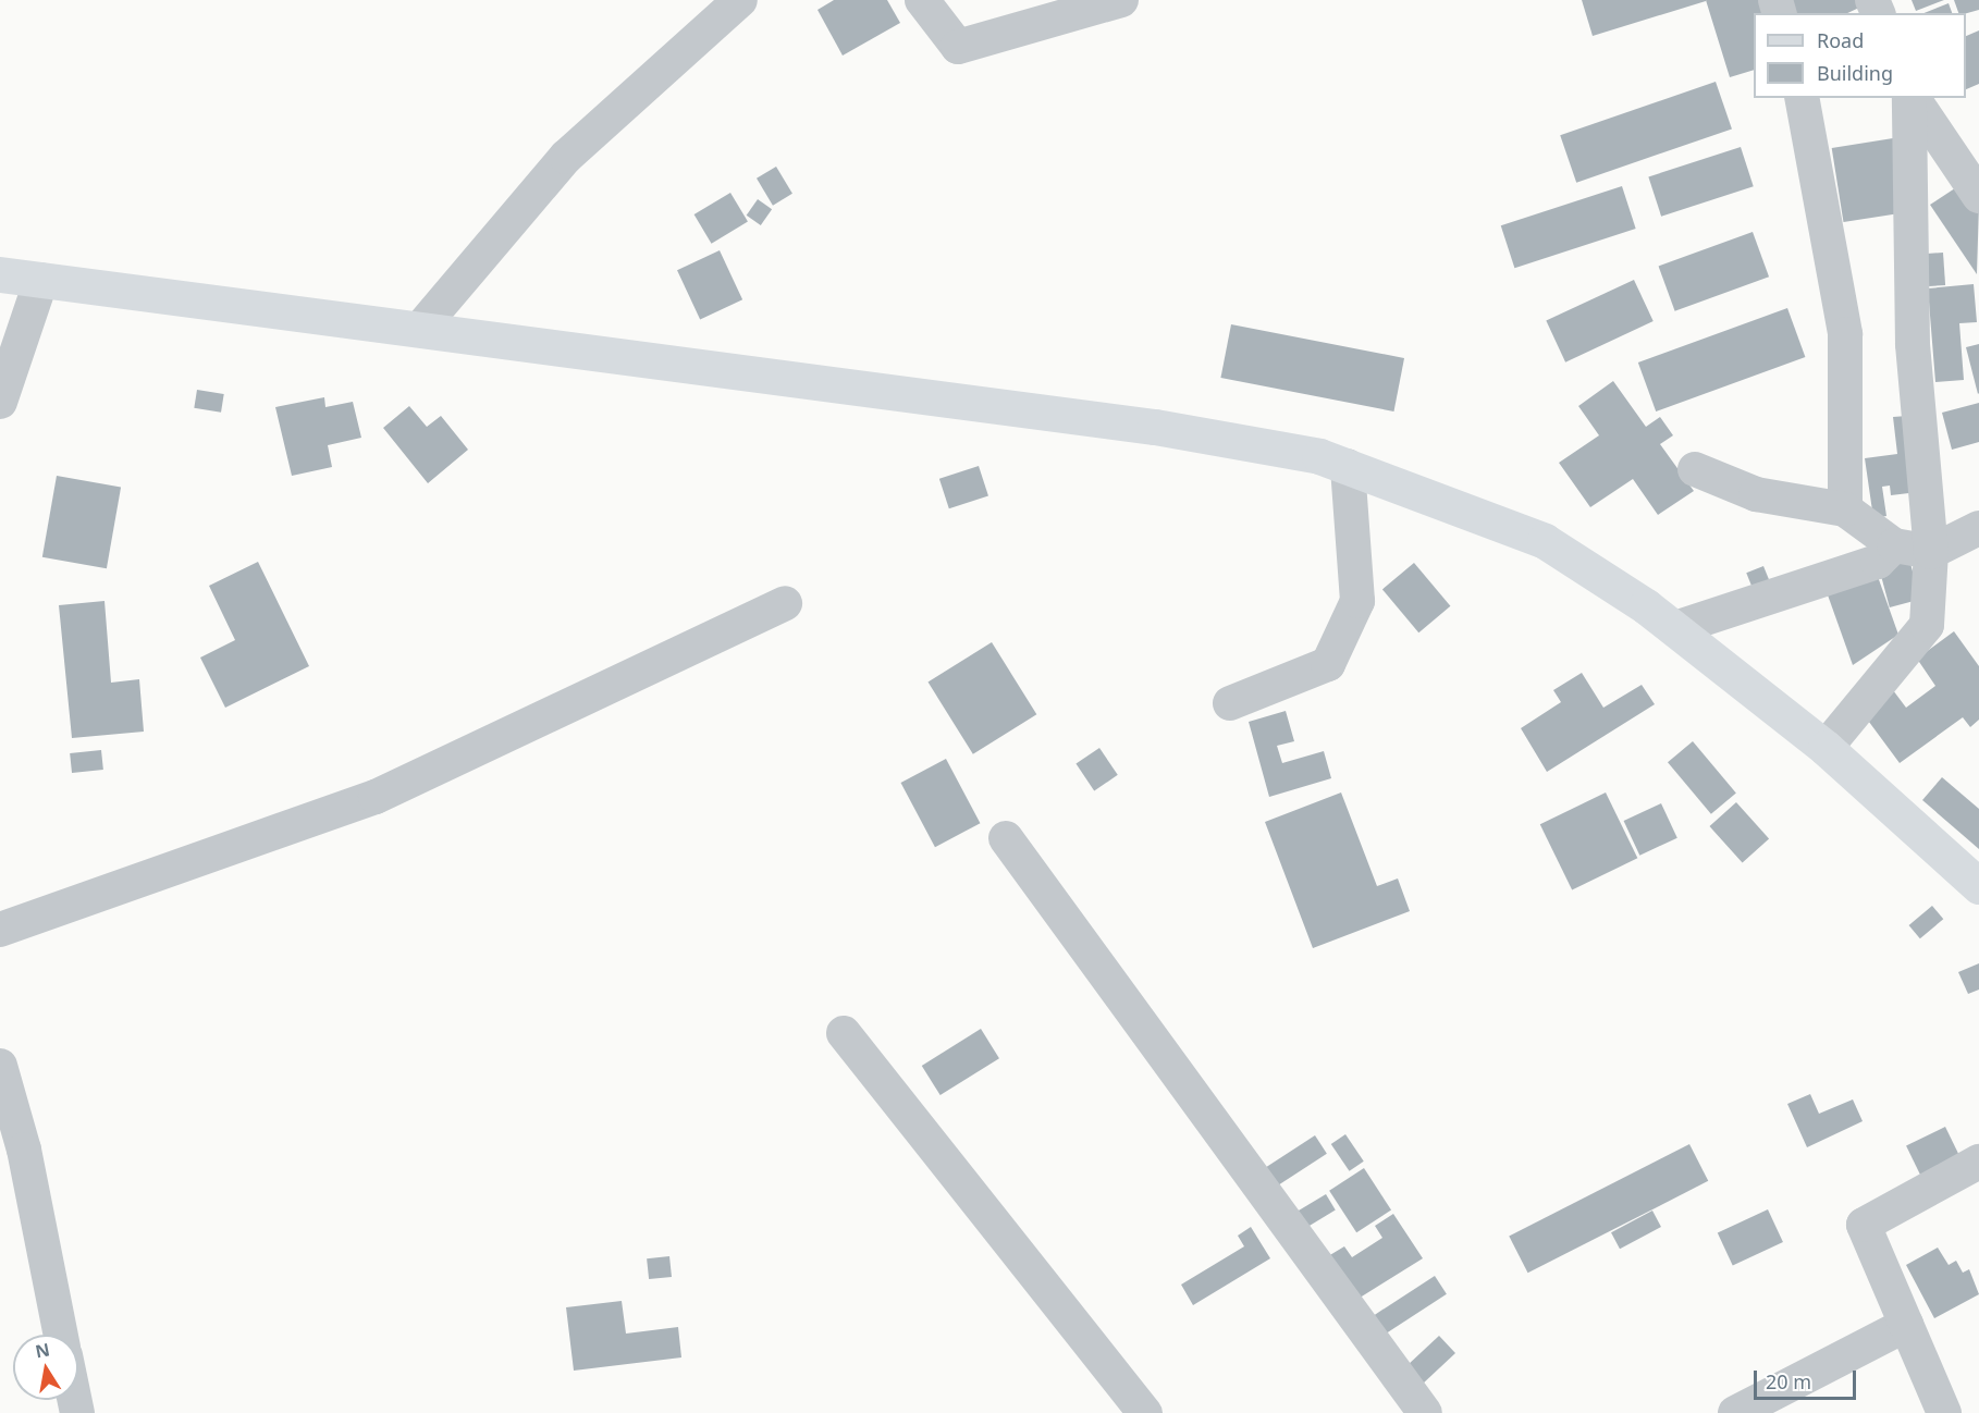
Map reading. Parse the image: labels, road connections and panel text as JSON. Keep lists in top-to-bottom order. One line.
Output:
{"legend":["Road","Building"],"scale_bar":"20 m","north":"top"}
